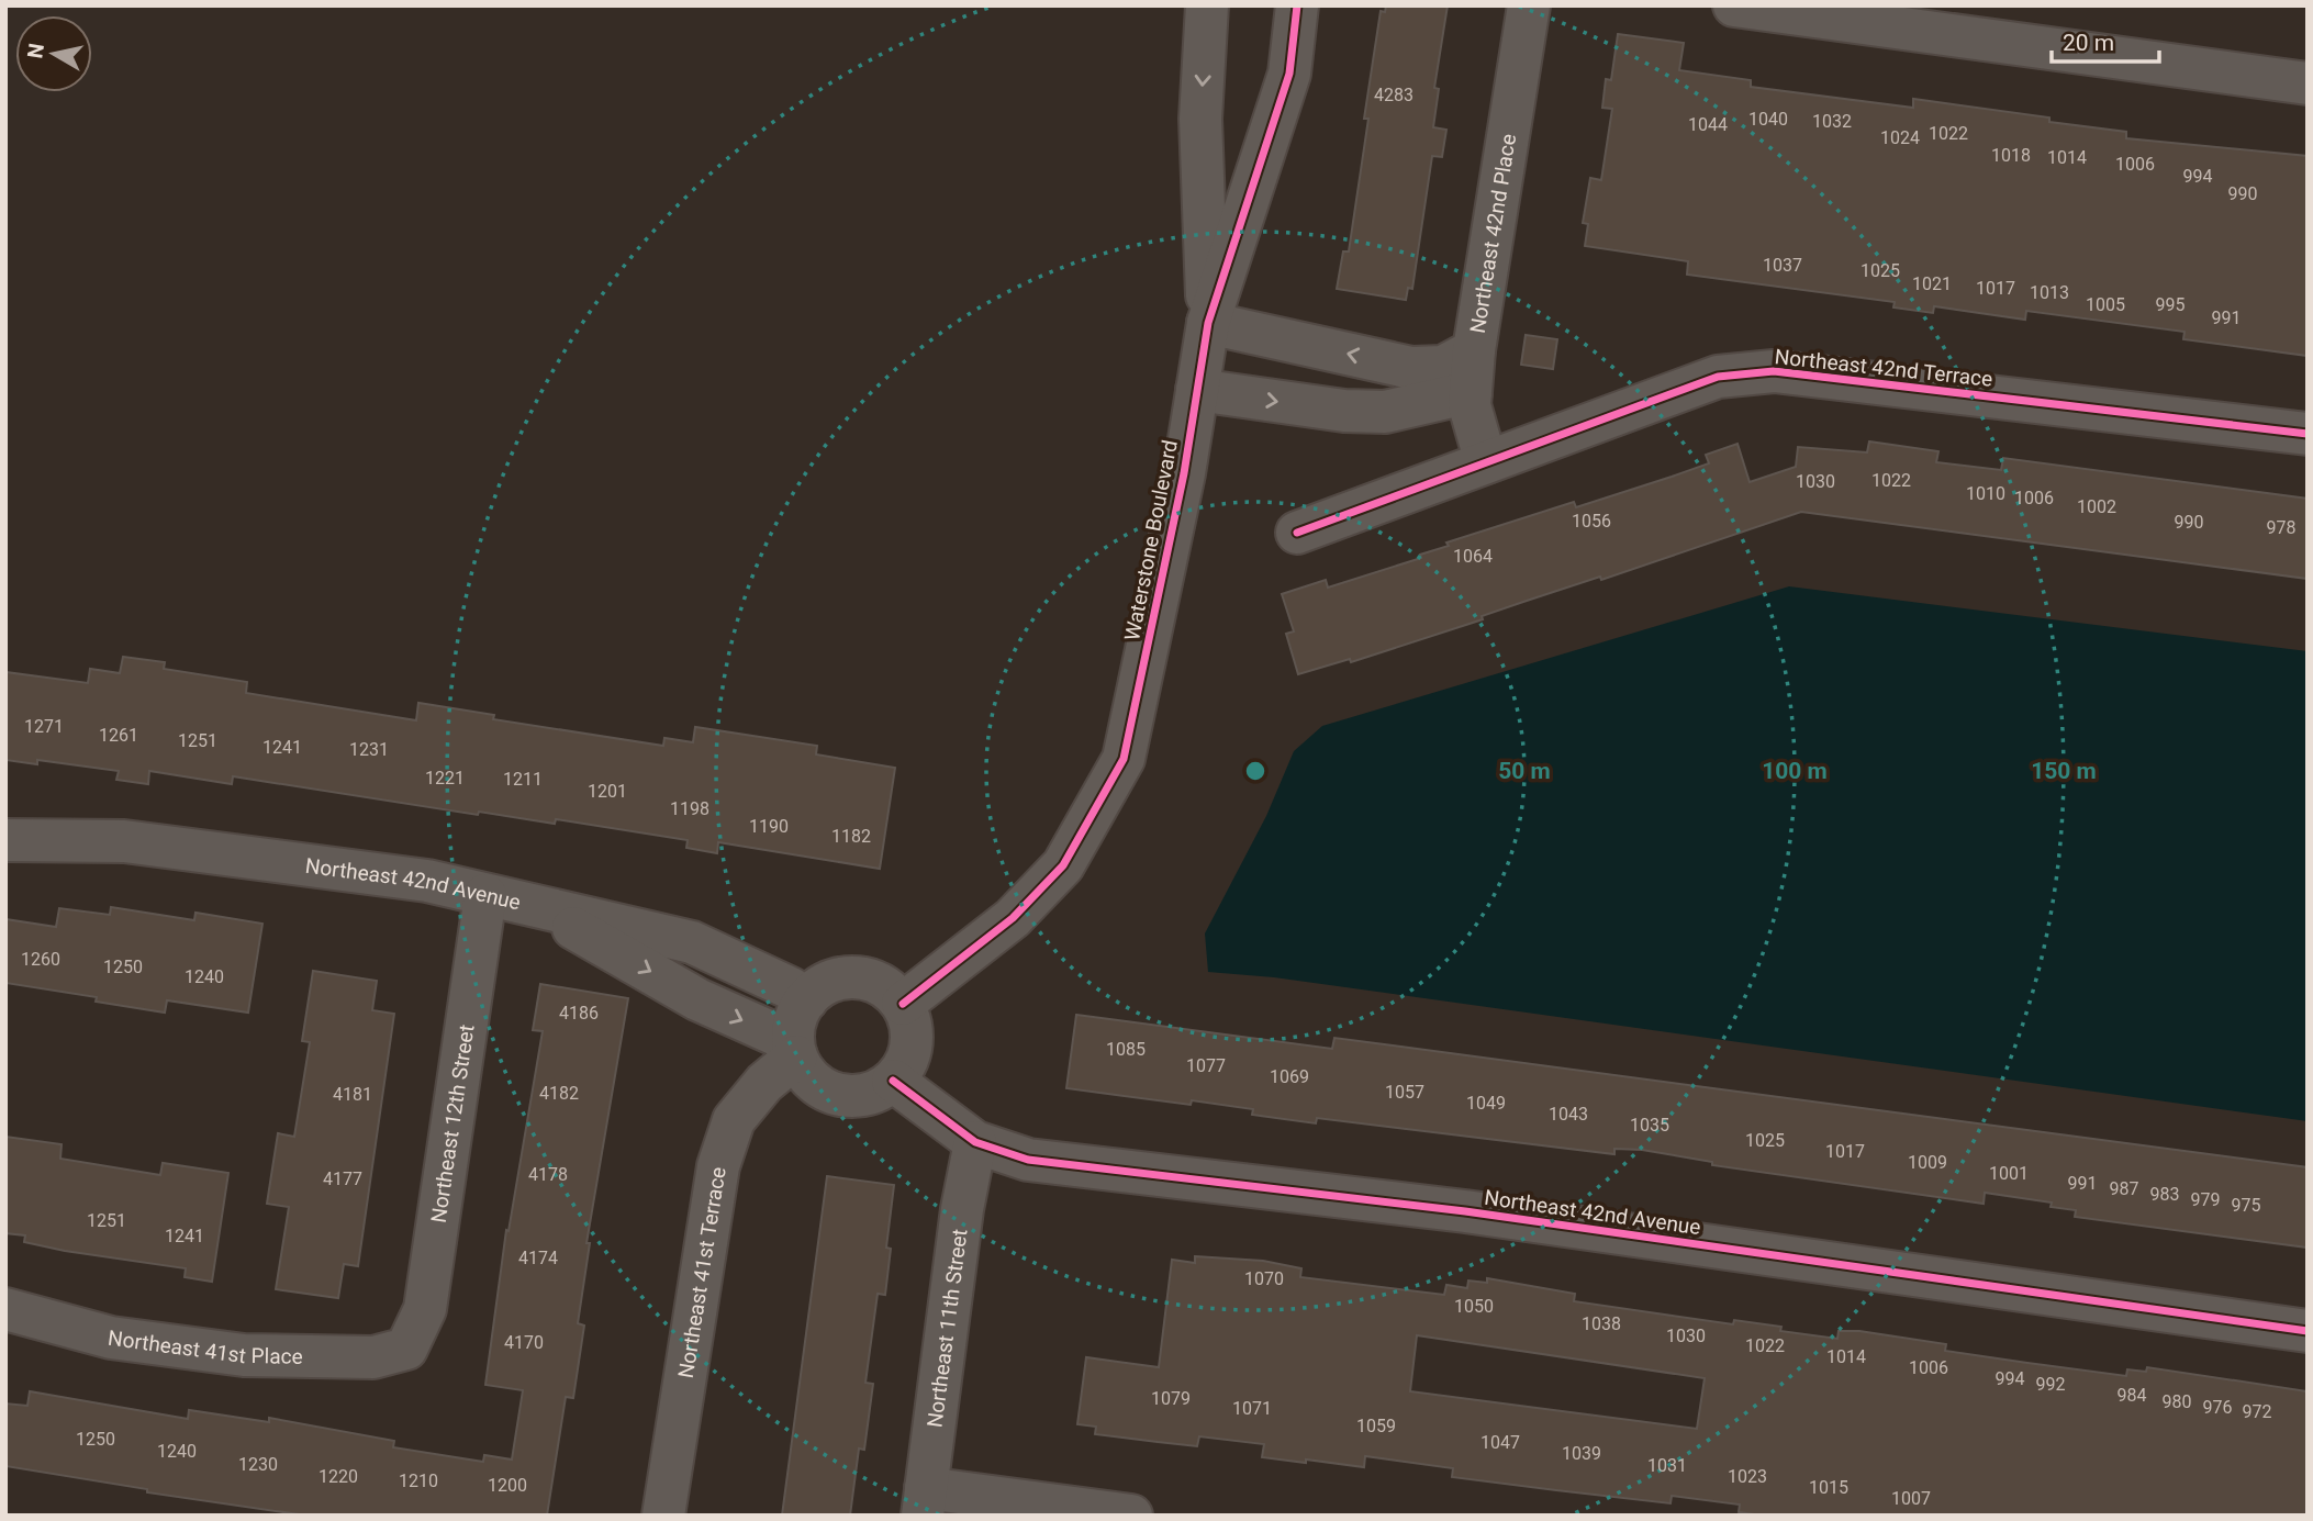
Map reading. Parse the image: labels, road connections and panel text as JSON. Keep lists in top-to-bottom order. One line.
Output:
{"streets":{"street":["Northeast 42nd Place","Northeast 42nd Terrace","Waterstone Boulevard","Northeast 42nd Avenue","Northeast 12th Street","Northeast 41st Terrace","Northeast 11th Street","Northeast 41st Place"]},"crossings":[["Northeast 42nd Place","Northeast 42nd Terrace"],["Waterstone Boulevard","Northeast 42nd Avenue"],["Waterstone Boulevard","Northeast 41st Terrace"],["Northeast 42nd Avenue","Northeast 12th Street"],["Northeast 42nd Avenue","Northeast 41st Terrace"],["Northeast 42nd Avenue","Northeast 11th Street"],["Northeast 12th Street","Northeast 41st Place"]],"house_numbers":["4283","1040","1032","1044","1022","1024","1018","1014","1006","994","990","1037","1025","1021","1017","1013","1005","995","991","1022","1030","1010","1006","1002","1056","990","978","1064","1271","1261","1251","1241","1231","1221","1211","1201","1198","1190","1182","1260","1250","1240","4186","1085","1077","1069","1057","4182","4181","1049","1043","1035","1025","1017","1009","1001","4178","4177","991","987","983","979","975","1251","1241","4174","1070","1050","1038","1030","4170","1022","1014","1006","994","992","984","1079","980","976","1071","972","1059","1250","1047","1240","1039","1230","1031","1220","1023","1210","1200","1015","1007"],"scale_bar":"20 m","north":"left","rings":["50 m","100 m","150 m"]}
